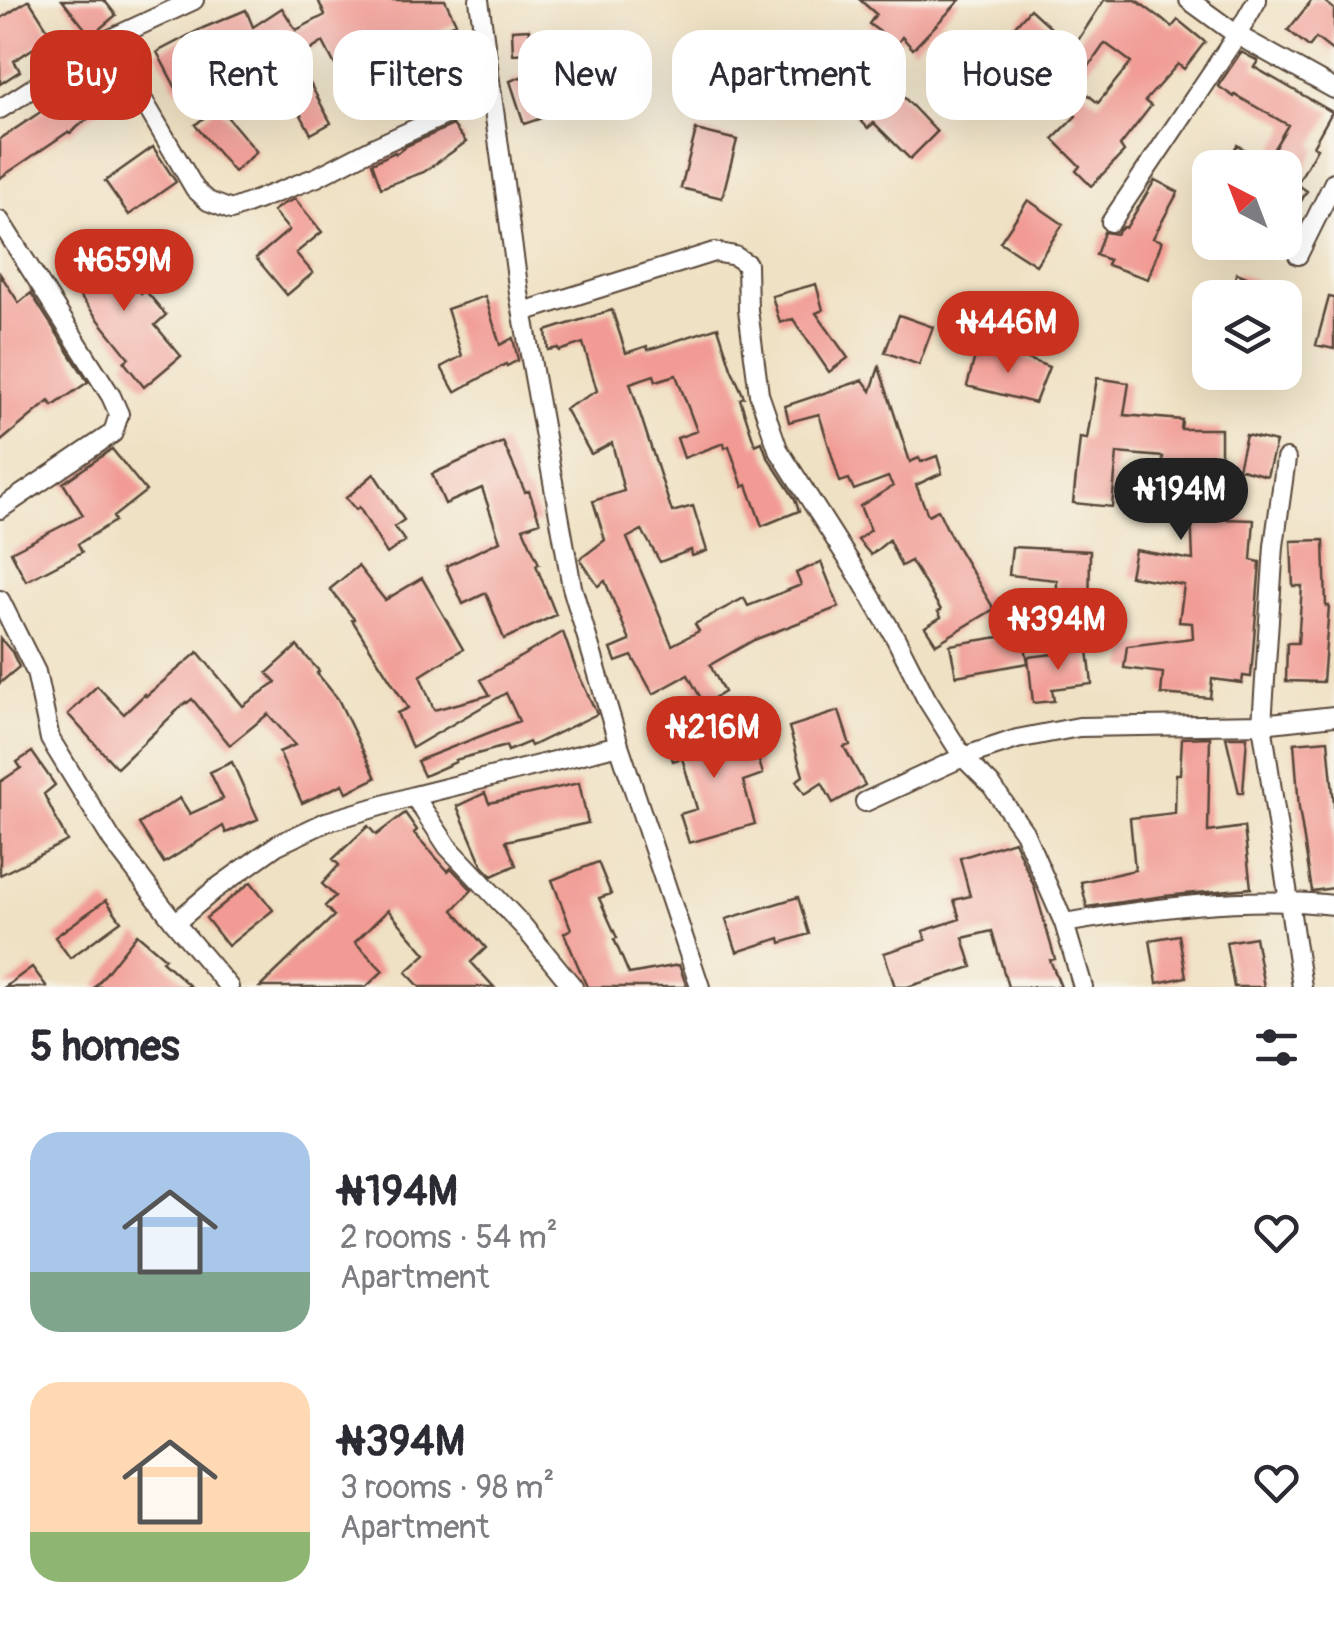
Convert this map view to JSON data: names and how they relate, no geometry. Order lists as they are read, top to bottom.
{
  "north": "top left",
  "page": {
    "chip": [
      "Buy",
      "Rent",
      "Filters",
      "New",
      "Apartment",
      "House"
    ],
    "price": [
      "₦659M",
      "₦446M",
      "₦194M",
      "₦394M",
      "₦216M"
    ],
    "heading": "5 homes",
    "list": [
      {
        "name": "₦194M",
        "note": "2 rooms · 54 m² · Apartment"
      },
      {
        "name": "₦394M",
        "note": "3 rooms · 98 m² · Apartment"
      }
    ]
  }
}
